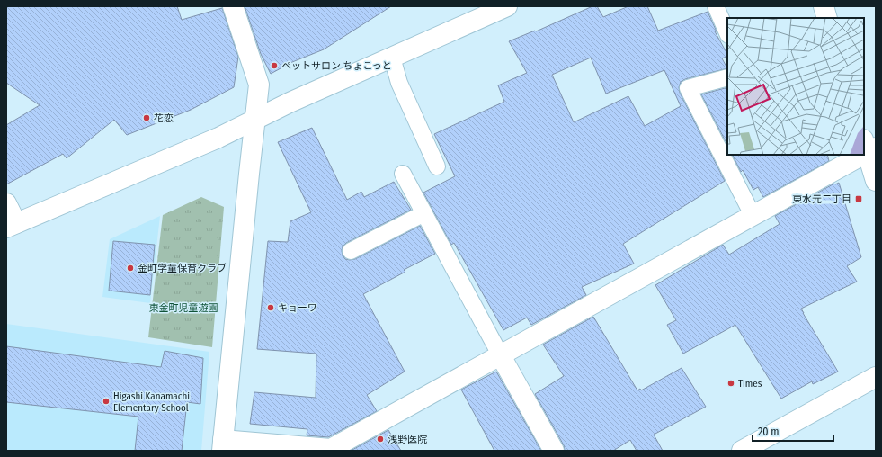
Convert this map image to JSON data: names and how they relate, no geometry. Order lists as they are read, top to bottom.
{
  "parks": ["東金町児童遊園"],
  "places": {
    "other": [
      "ペットサロン ちょこっと",
      "花恋",
      "金町学童保育クラブ",
      "キョーワ",
      "Times",
      "Higashi Kanamachi Elementary School",
      "浅野医院"
    ],
    "transit": ["東水元二丁目"]
  },
  "scale_bar": "20 m"
}
